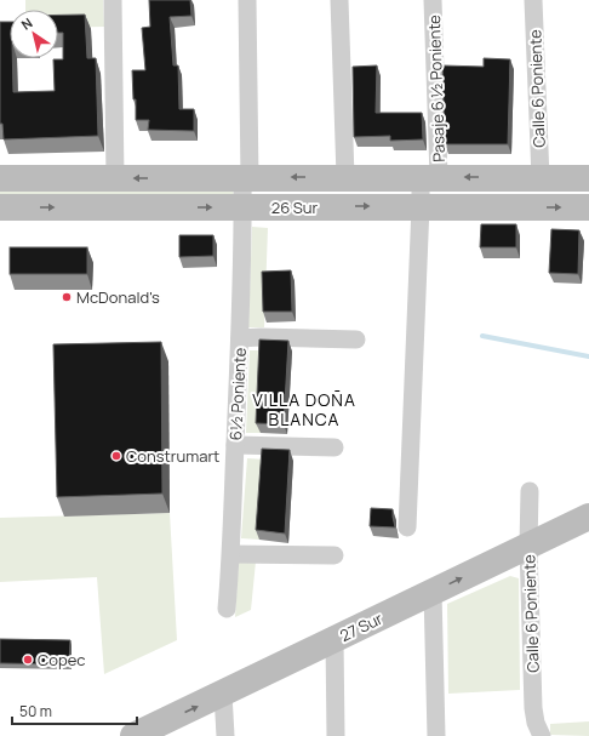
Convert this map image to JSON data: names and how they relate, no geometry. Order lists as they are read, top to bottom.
{
  "streets": {
    "street": [
      "Pasaje 6 ½ Poniente",
      "Calle 6 Poniente",
      "26 Sur",
      "6½ Poniente",
      "27 Sur"
    ]
  },
  "crossings": [
    ["Pasaje 6 ½ Poniente", "26 Sur"],
    ["Calle 6 Poniente", "26 Sur"],
    ["Calle 6 Poniente", "27 Sur"],
    ["26 Sur", "6½ Poniente"]
  ],
  "one_way": ["27 Sur"],
  "districts": ["VILLA DOÑA BLANCA"],
  "places": ["McDonald's", "Construmart", "Copec"],
  "scale_bar": "50 m",
  "north": "top left"
}
